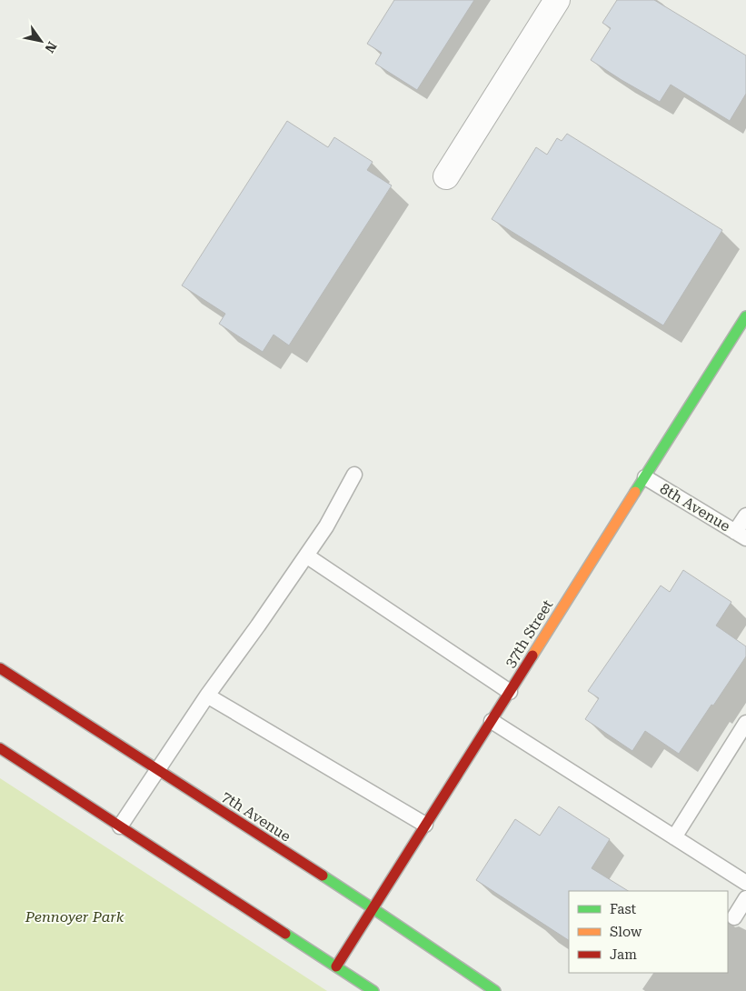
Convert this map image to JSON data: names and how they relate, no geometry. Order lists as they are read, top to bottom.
{
  "streets": {
    "street": ["37th Street", "7th Avenue"],
    "lane": ["8th Avenue"]
  },
  "crossings": [
    ["8th Avenue", "37th Street"],
    ["37th Street", "7th Avenue"]
  ],
  "parks": ["Pennoyer Park"],
  "legend": ["Fast", "Slow", "Jam"],
  "north": "bottom right"
}
